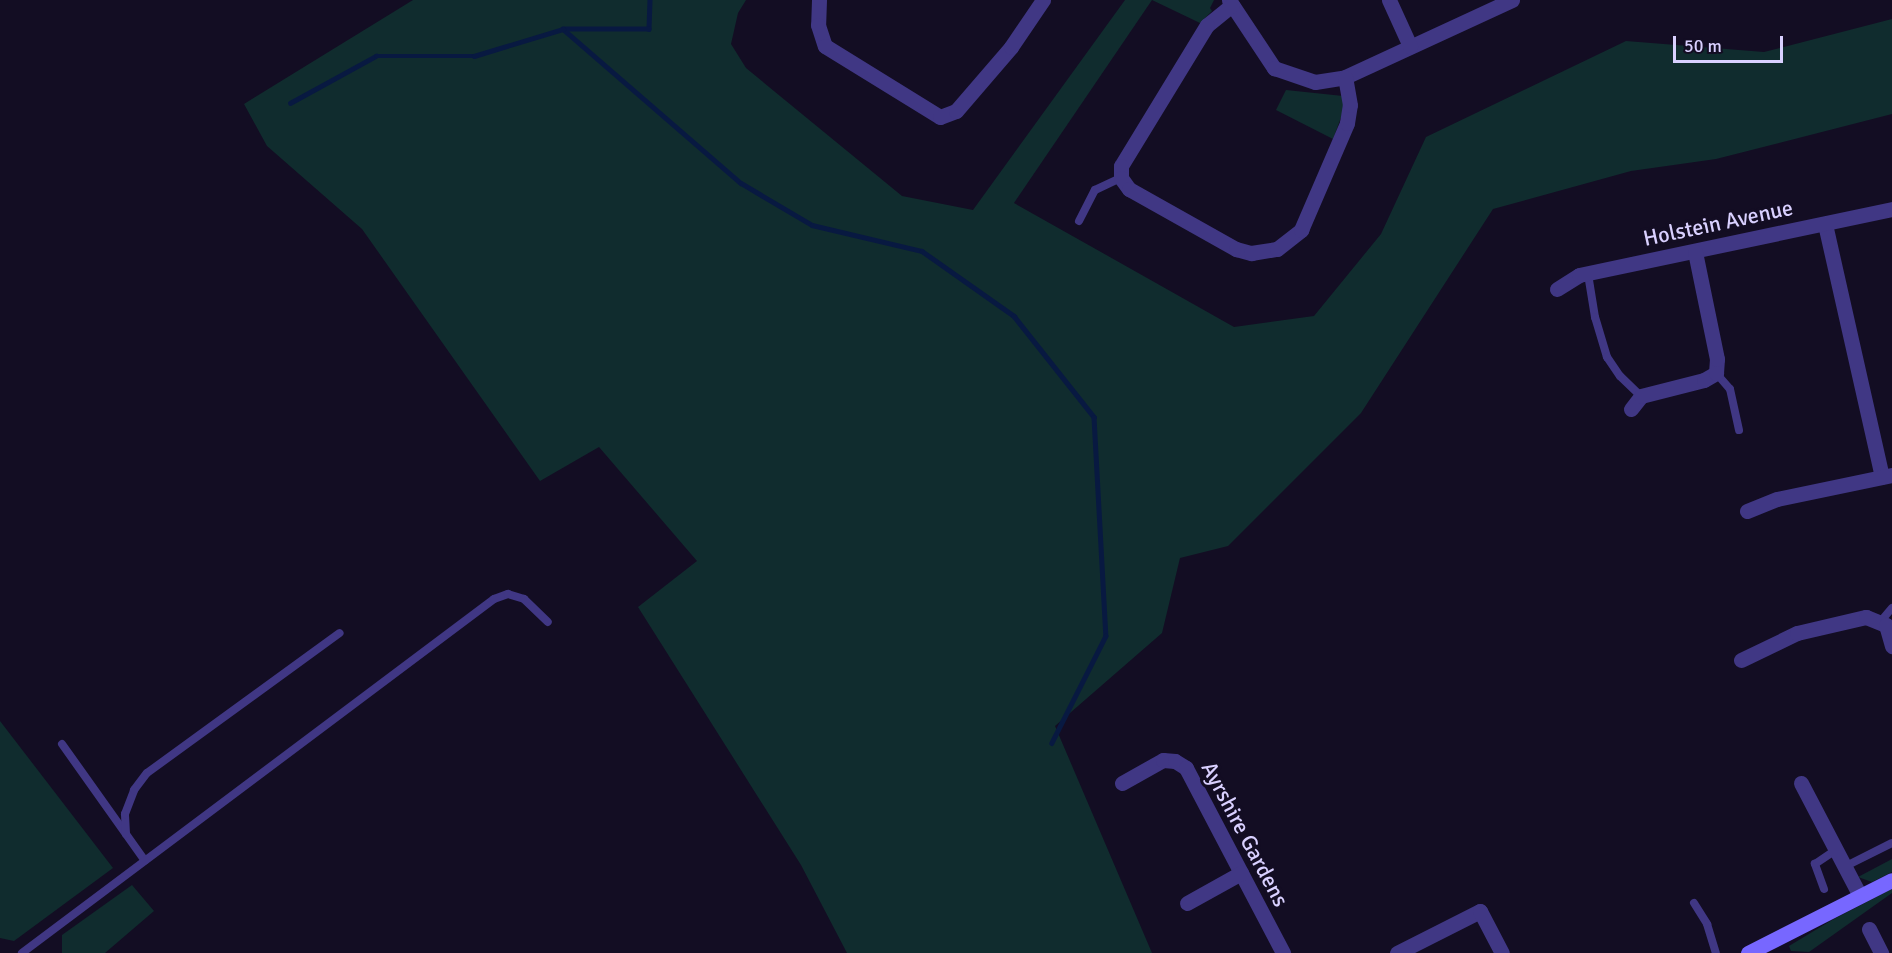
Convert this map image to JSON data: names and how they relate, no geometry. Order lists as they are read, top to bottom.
{
  "streets": {
    "street": ["Holstein Avenue", "Ayrshire Gardens"]
  },
  "scale_bar": "50 m"
}
